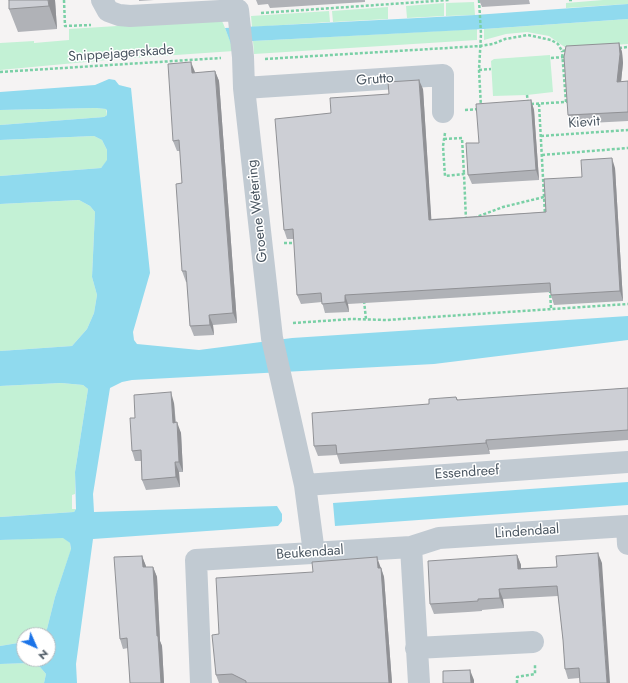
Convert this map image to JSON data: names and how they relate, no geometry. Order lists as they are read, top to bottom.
{
  "streets": {
    "street": [
      "Grutto",
      "Groene Wetering",
      "Essendreef",
      "Lindendaal",
      "Beukendaal"
    ],
    "path": ["Snippejagerskade", "Kievit"]
  },
  "crossings": [
    ["Snippejagerskade", "Groene Wetering"],
    ["Grutto", "Groene Wetering"],
    ["Groene Wetering", "Essendreef"],
    ["Groene Wetering", "Beukendaal"],
    ["Lindendaal", "Beukendaal"]
  ],
  "north": "bottom right"
}
